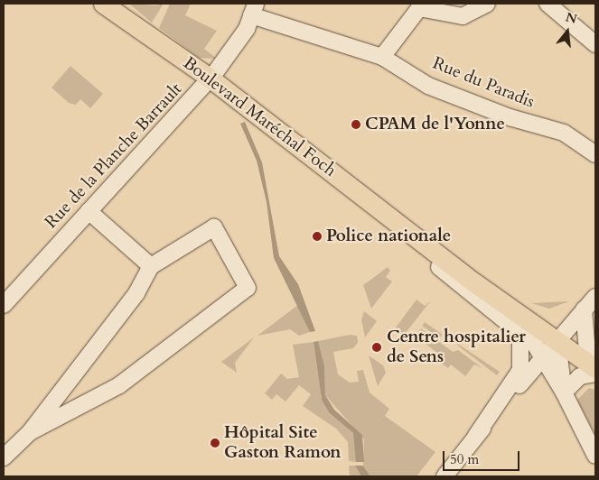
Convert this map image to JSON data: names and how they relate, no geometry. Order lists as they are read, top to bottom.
{
  "streets": {
    "main road": ["Boulevard Maréchal Foch"],
    "street": ["Rue du Paradis", "Rue de la Planche Barrault"]
  },
  "crossings": [
    ["Rue du Paradis", "Rue de la Planche Barrault"],
    ["Boulevard Maréchal Foch", "Rue de la Planche Barrault"]
  ],
  "places": [
    "CPAM de l'Yonne",
    "Police nationale",
    "Centre hospitalier de Sens",
    "Hôpital Site Gaston Ramon"
  ],
  "scale_bar": "50 m",
  "north": "top"
}
